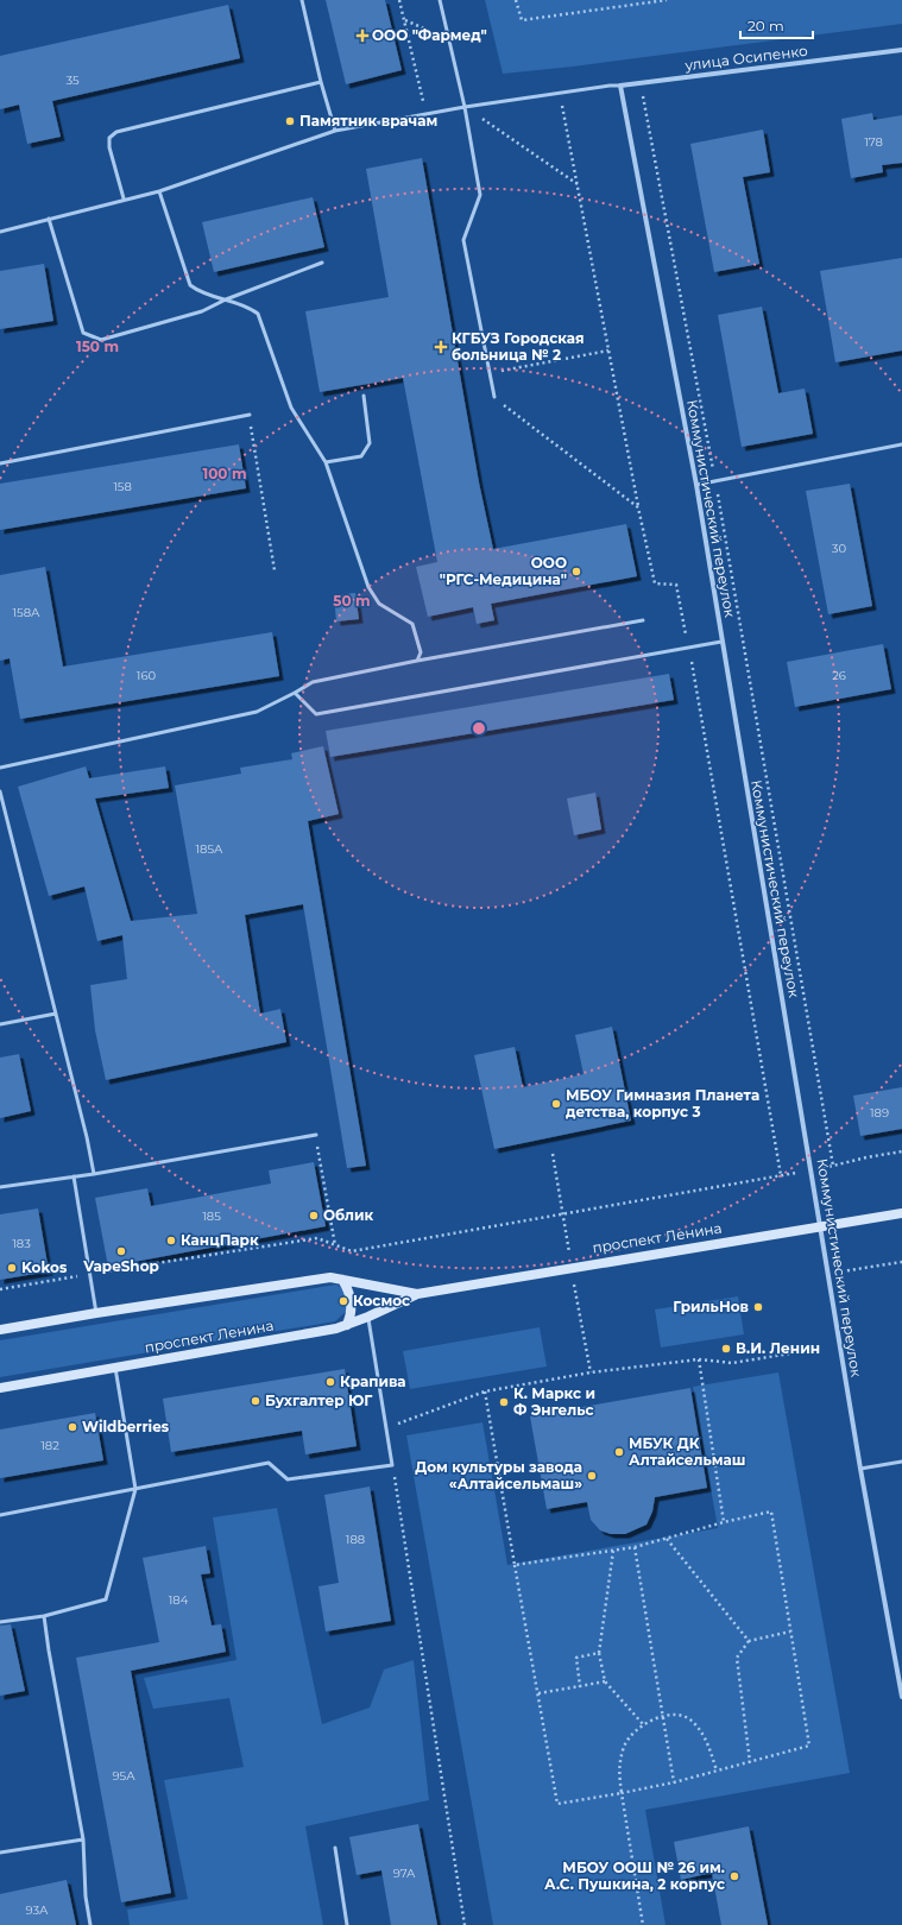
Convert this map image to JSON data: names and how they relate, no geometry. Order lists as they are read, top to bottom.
{
  "streets": {
    "main road": ["проспект Ленина"],
    "street": ["улица Осипенко", "Коммунистический переулок"]
  },
  "crossings": [
    ["улица Осипенко", "Коммунистический переулок"],
    ["Коммунистический переулок", "проспект Ленина"]
  ],
  "places": {
    "health": ["ООО \"Фармед\"", "КГБУЗ Городская больница № 2"],
    "other": [
      "Памятник врачам",
      "ООО \"РГС-Медицина\"",
      "МБОУ Гимназия Планета детства, корпус 3",
      "Облик",
      "КанцПарк",
      "VapeShop",
      "Kokos",
      "Космос",
      "ГрильНов",
      "В.И. Ленин",
      "Крапива",
      "Бухгалтер ЮГ",
      "К. Маркс и Ф Энгельс",
      "Wildberries",
      "МБУК ДК Алтайсельмаш",
      "Дом культуры завода «Алтайсельмаш»",
      "МБОУ ООШ № 26 им. А.С. Пушкина, 2 корпус"
    ]
  },
  "house_numbers": [
    "35",
    "178",
    "158",
    "30",
    "158А",
    "160",
    "26",
    "185А",
    "189",
    "185",
    "183",
    "182",
    "188",
    "184",
    "95А",
    "97А",
    "93А"
  ],
  "scale_bar": "20 m",
  "rings": ["150 m", "100 m", "50 m"]
}
